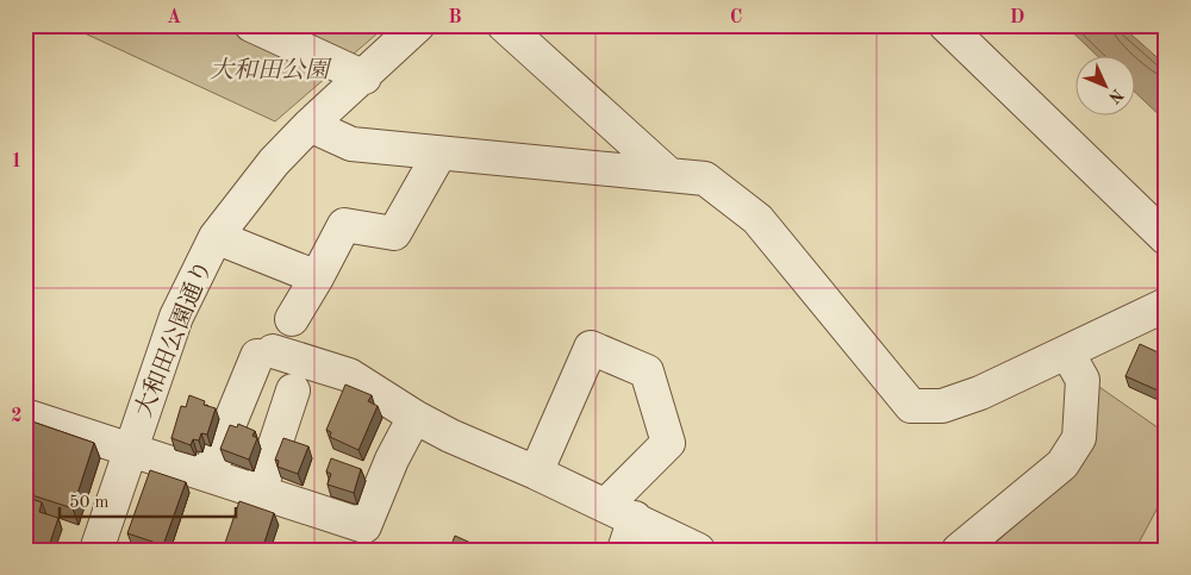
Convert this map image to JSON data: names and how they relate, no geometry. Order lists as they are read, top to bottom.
{
  "streets": {
    "street": ["大和田公園通り"]
  },
  "parks": ["大和田公園"],
  "scale_bar": "50 m",
  "north": "bottom right",
  "grid": {
    "columns": [
      "A",
      "B",
      "C",
      "D"
    ],
    "rows": ["1", "2"]
  }
}
